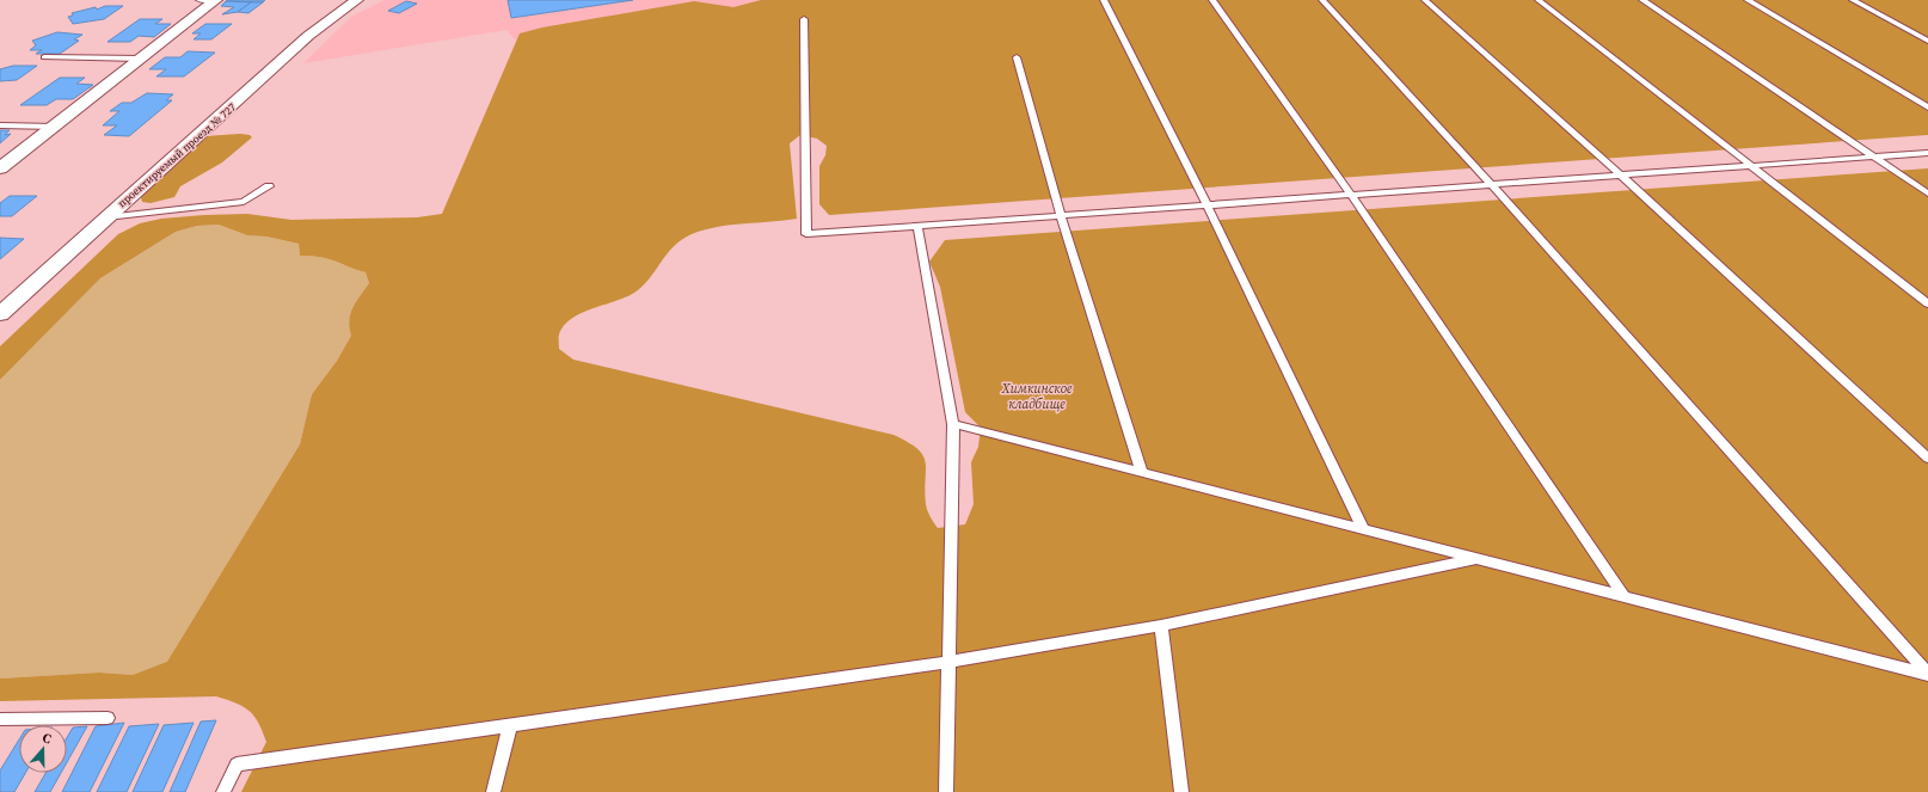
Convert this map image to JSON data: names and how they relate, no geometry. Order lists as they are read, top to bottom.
{
  "streets": {
    "street": ["проектируемый проезд № 727"]
  },
  "parks": ["Химкинское кладбище"],
  "north": "top"
}
